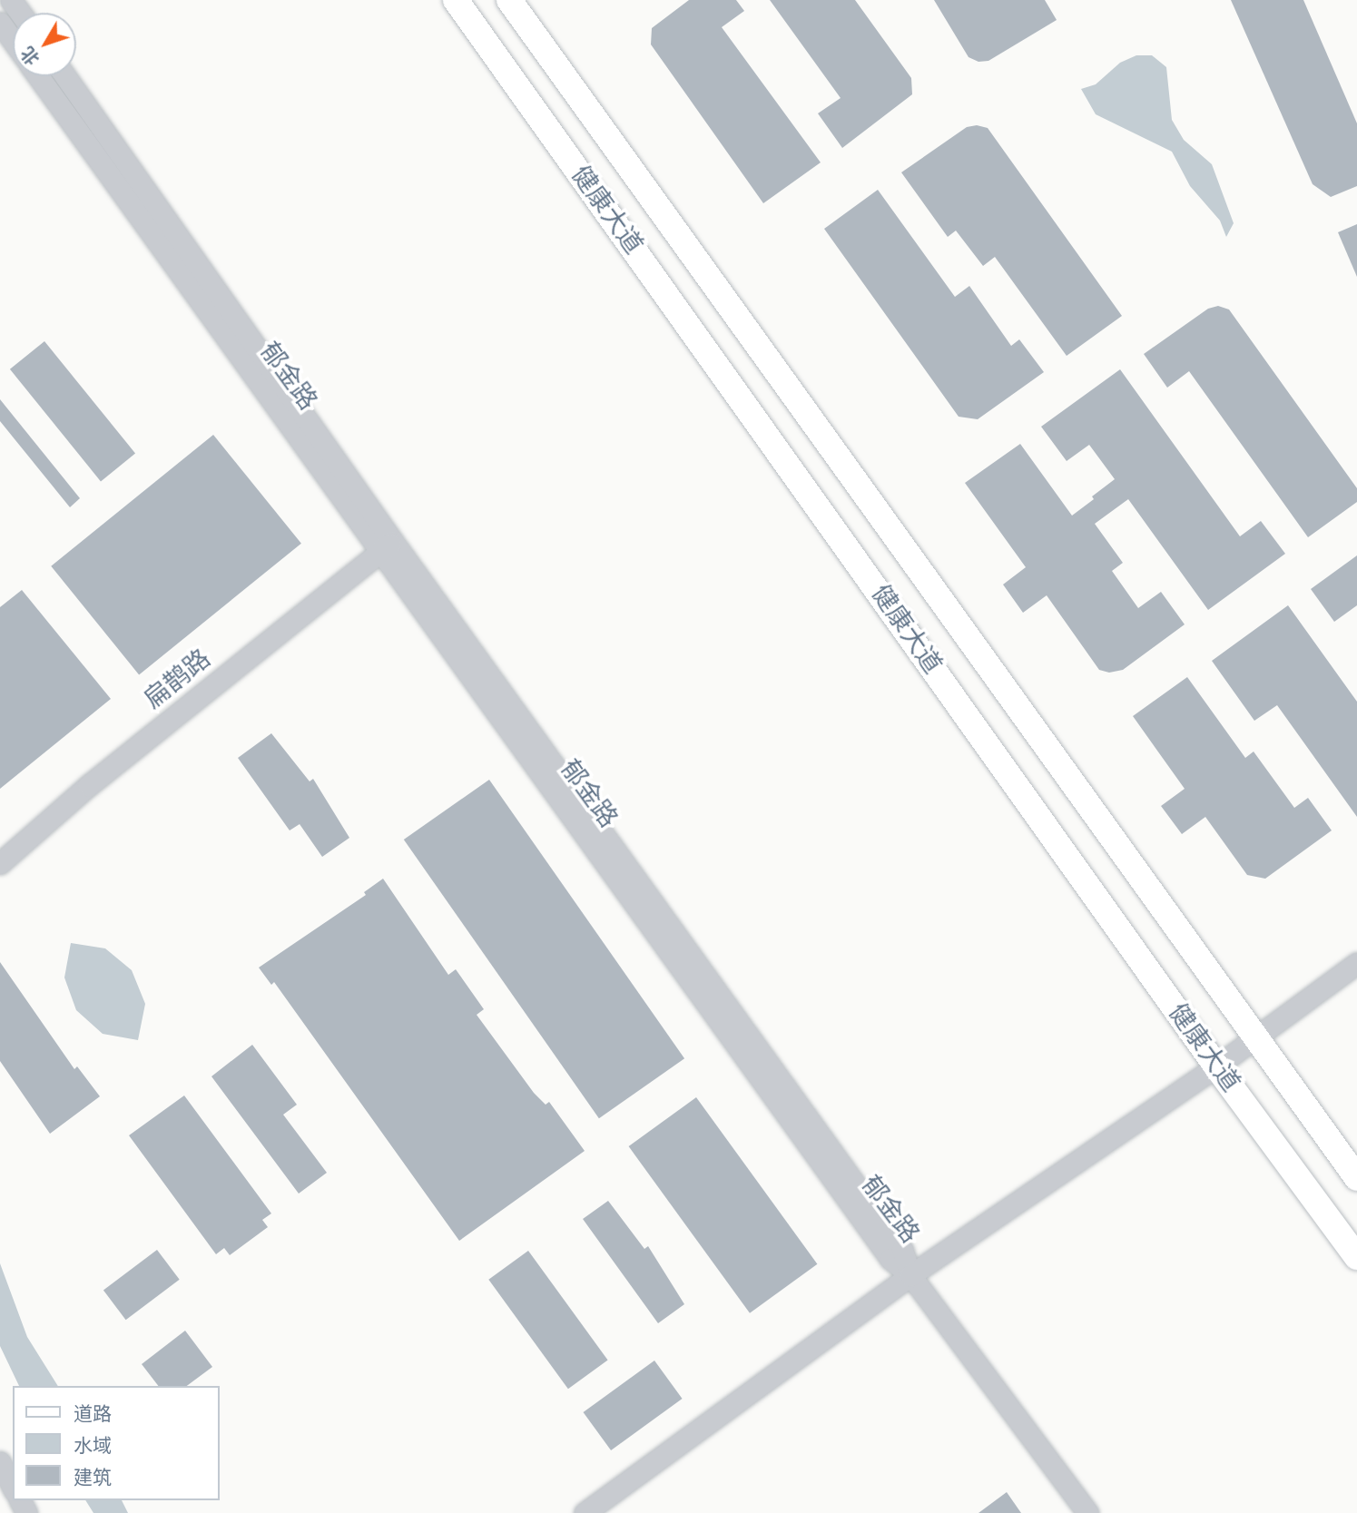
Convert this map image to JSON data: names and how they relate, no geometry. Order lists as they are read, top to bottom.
{
  "streets": {
    "main road": ["健康大道"],
    "street": ["郁金路", "扁鹊路"]
  },
  "crossings": [
    ["郁金路", "扁鹊路"]
  ],
  "legend": ["道路", "水域", "建筑"],
  "north": "bottom left"
}
